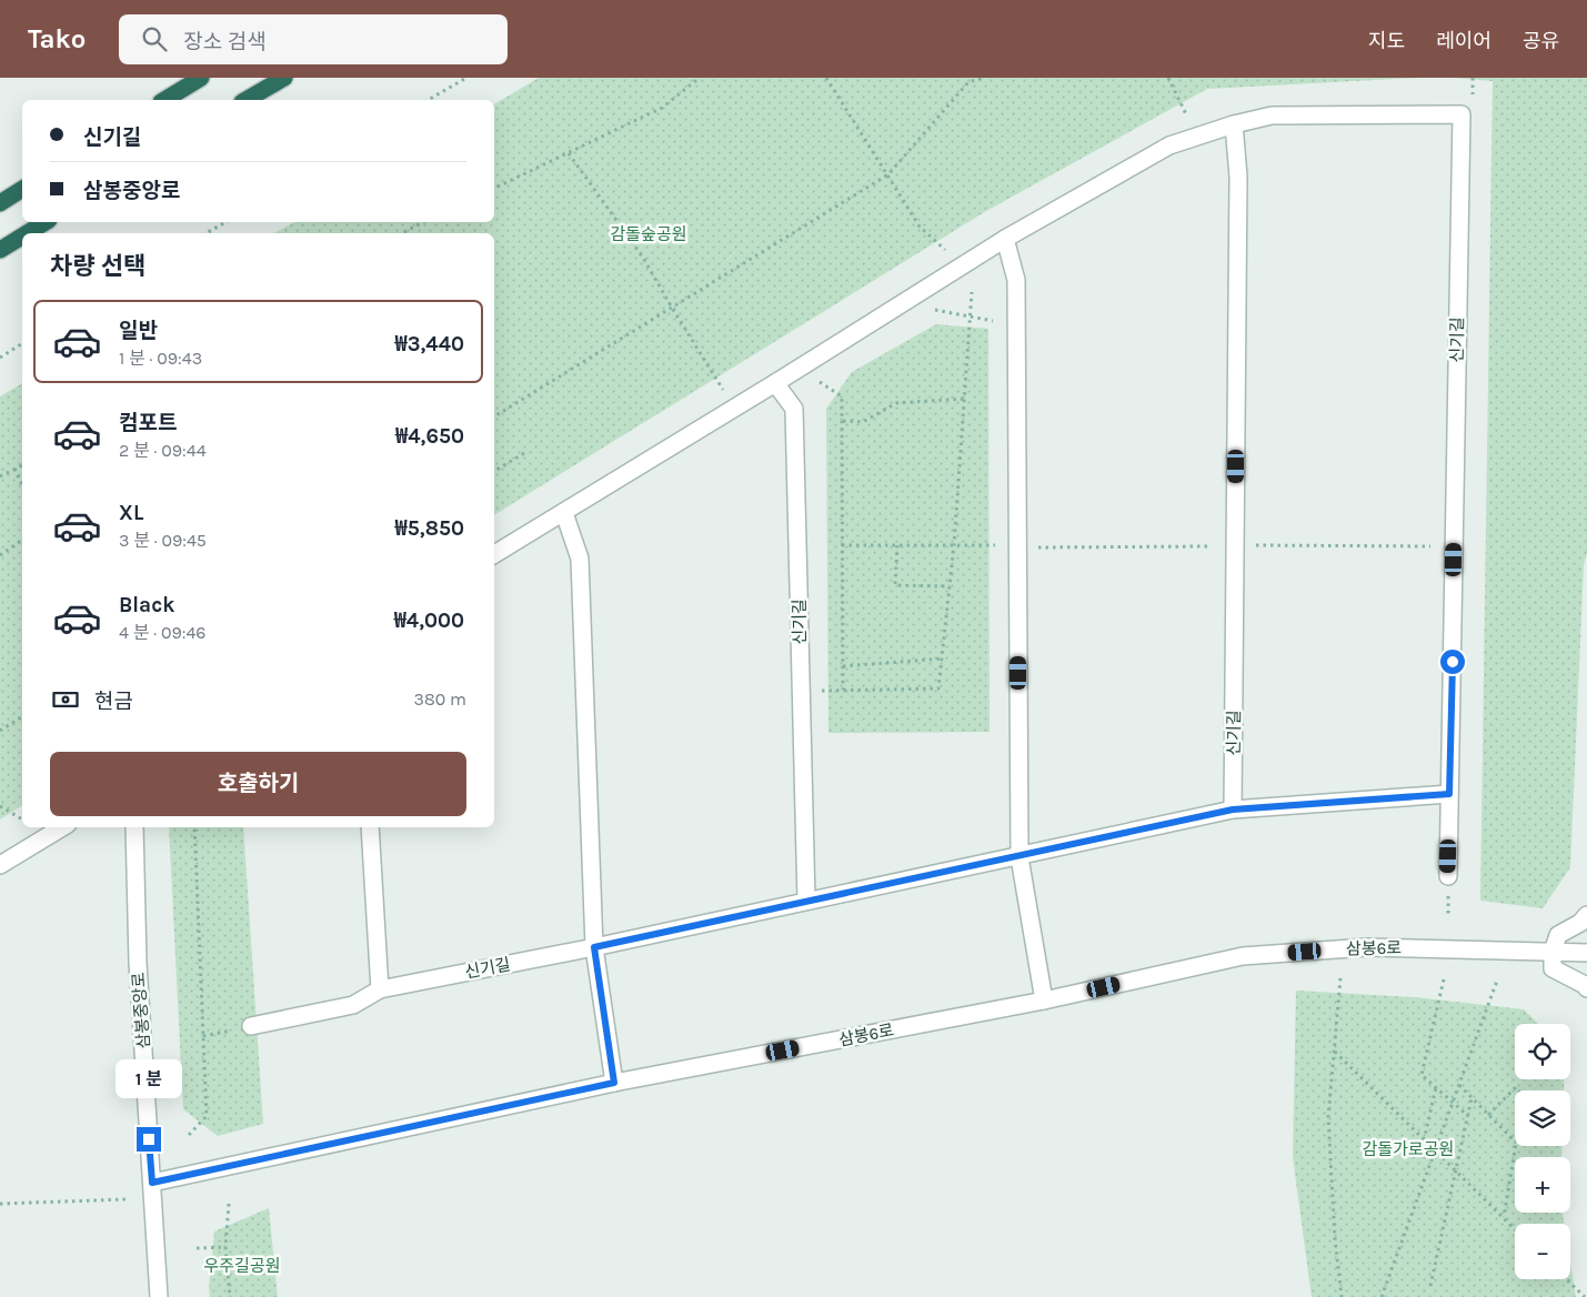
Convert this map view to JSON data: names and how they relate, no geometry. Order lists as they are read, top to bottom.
{
  "streets": {
    "street": ["신기길", "삼봉6로", "삼봉중앙로"]
  },
  "crossings": [
    ["삼봉6로", "삼봉중앙로"]
  ],
  "parks": ["감돌숲공원", "감돌가로공원", "우주길공원"],
  "page": {
    "header": "Tako",
    "search": "장소 검색",
    "nav": ["지도", "레이어", "공유"],
    "banner": ["신기길", "삼봉중앙로"],
    "heading": "차량 선택",
    "list": [
      {
        "name": "일반",
        "note": "1 분 · 09:43",
        "value": "₩3,440"
      },
      {
        "name": "컴포트",
        "note": "2 분 · 09:44",
        "value": "₩4,650"
      },
      {
        "name": "XL",
        "note": "3 분 · 09:45",
        "value": "₩5,850"
      },
      {
        "name": "Black",
        "note": "4 분 · 09:46",
        "value": "₩4,000"
      }
    ],
    "pay": ["현금", "380 m"],
    "buttons": "호출하기",
    "map_buttons": ["+", "−"],
    "bubble": "1 분"
  }
}
